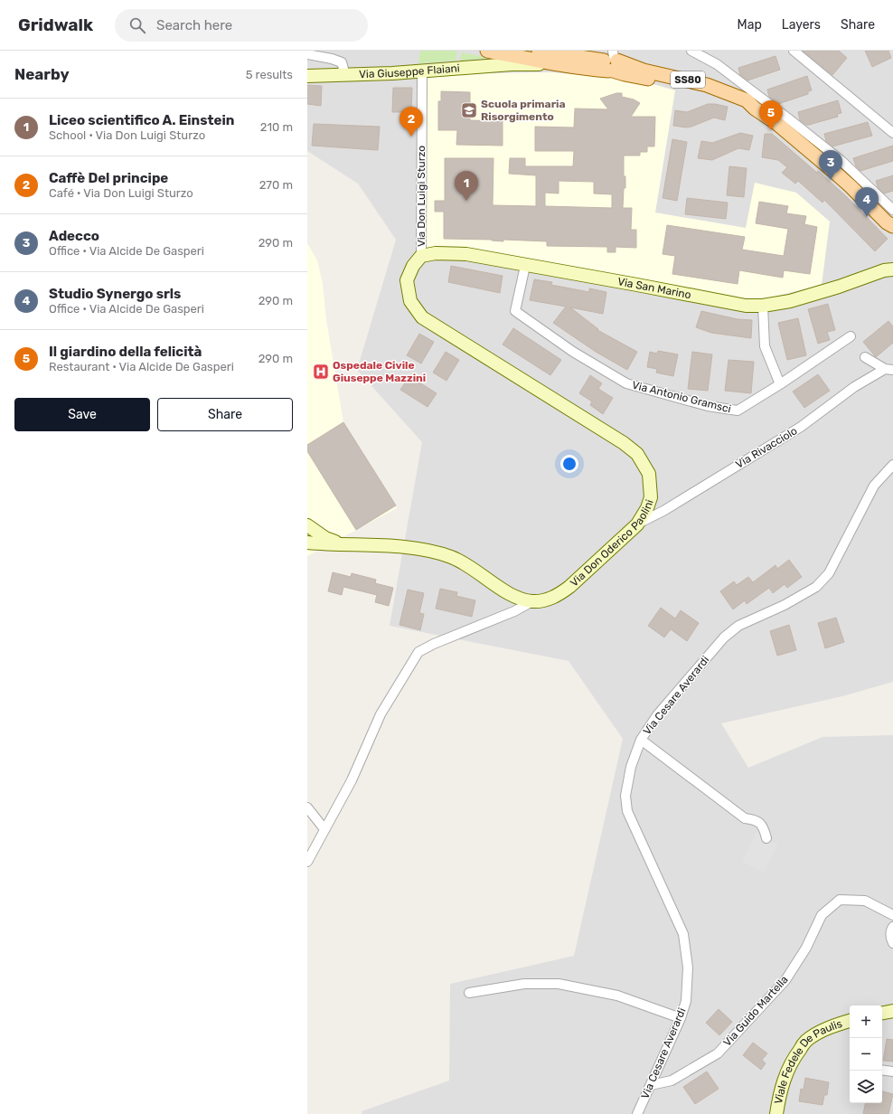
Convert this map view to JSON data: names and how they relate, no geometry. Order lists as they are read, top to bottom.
{
  "streets": {
    "main road": ["Via Giuseppe Flaiani", "SS80"],
    "street": [
      "Via Don Luigi Sturzo",
      "Via San Marino",
      "Via Antonio Gramsci",
      "Via Rivacciolo",
      "Via Don Oderico Paolini",
      "Via Cesare Averardi",
      "Via Guido Martella",
      "Viale Fedele De Paulis"
    ]
  },
  "crossings": [
    ["Via Giuseppe Flaiani", "SS80"],
    ["Via Giuseppe Flaiani", "Via Don Luigi Sturzo"],
    ["Via Don Luigi Sturzo", "Via San Marino"],
    ["Via Don Luigi Sturzo", "Via Don Oderico Paolini"],
    ["Via San Marino", "Via Antonio Gramsci"],
    ["Via San Marino", "Via Don Oderico Paolini"],
    ["Via Rivacciolo", "Via Don Oderico Paolini"],
    ["Via Cesare Averardi", "Via Guido Martella"]
  ],
  "places": {
    "school or university": ["Scuola primaria Risorgimento"],
    "hospital": ["Ospedale Civile Giuseppe Mazzini"]
  },
  "page": {
    "header": "Gridwalk",
    "search": "Search here",
    "nav": ["Map", "Layers", "Share"],
    "heading": ["Nearby", "5 results"],
    "list": [
      {
        "mark": "1",
        "name": "Liceo scientifico A. Einstein",
        "note": "School · Via Don Luigi Sturzo",
        "value": "210 m"
      },
      {
        "mark": "2",
        "name": "Caffè Del principe",
        "note": "Café · Via Don Luigi Sturzo",
        "value": "270 m"
      },
      {
        "mark": "3",
        "name": "Adecco",
        "note": "Office · Via Alcide De Gasperi",
        "value": "290 m"
      },
      {
        "mark": "4",
        "name": "Studio Synergo srls",
        "note": "Office · Via Alcide De Gasperi",
        "value": "290 m"
      },
      {
        "mark": "5",
        "name": "Il giardino della felicità",
        "note": "Restaurant · Via Alcide De Gasperi",
        "value": "290 m"
      }
    ],
    "pins": [
      "5",
      "2",
      "3",
      "1",
      "4"
    ],
    "buttons": ["Save", "Share"],
    "map_buttons": ["+", "−"]
  }
}
